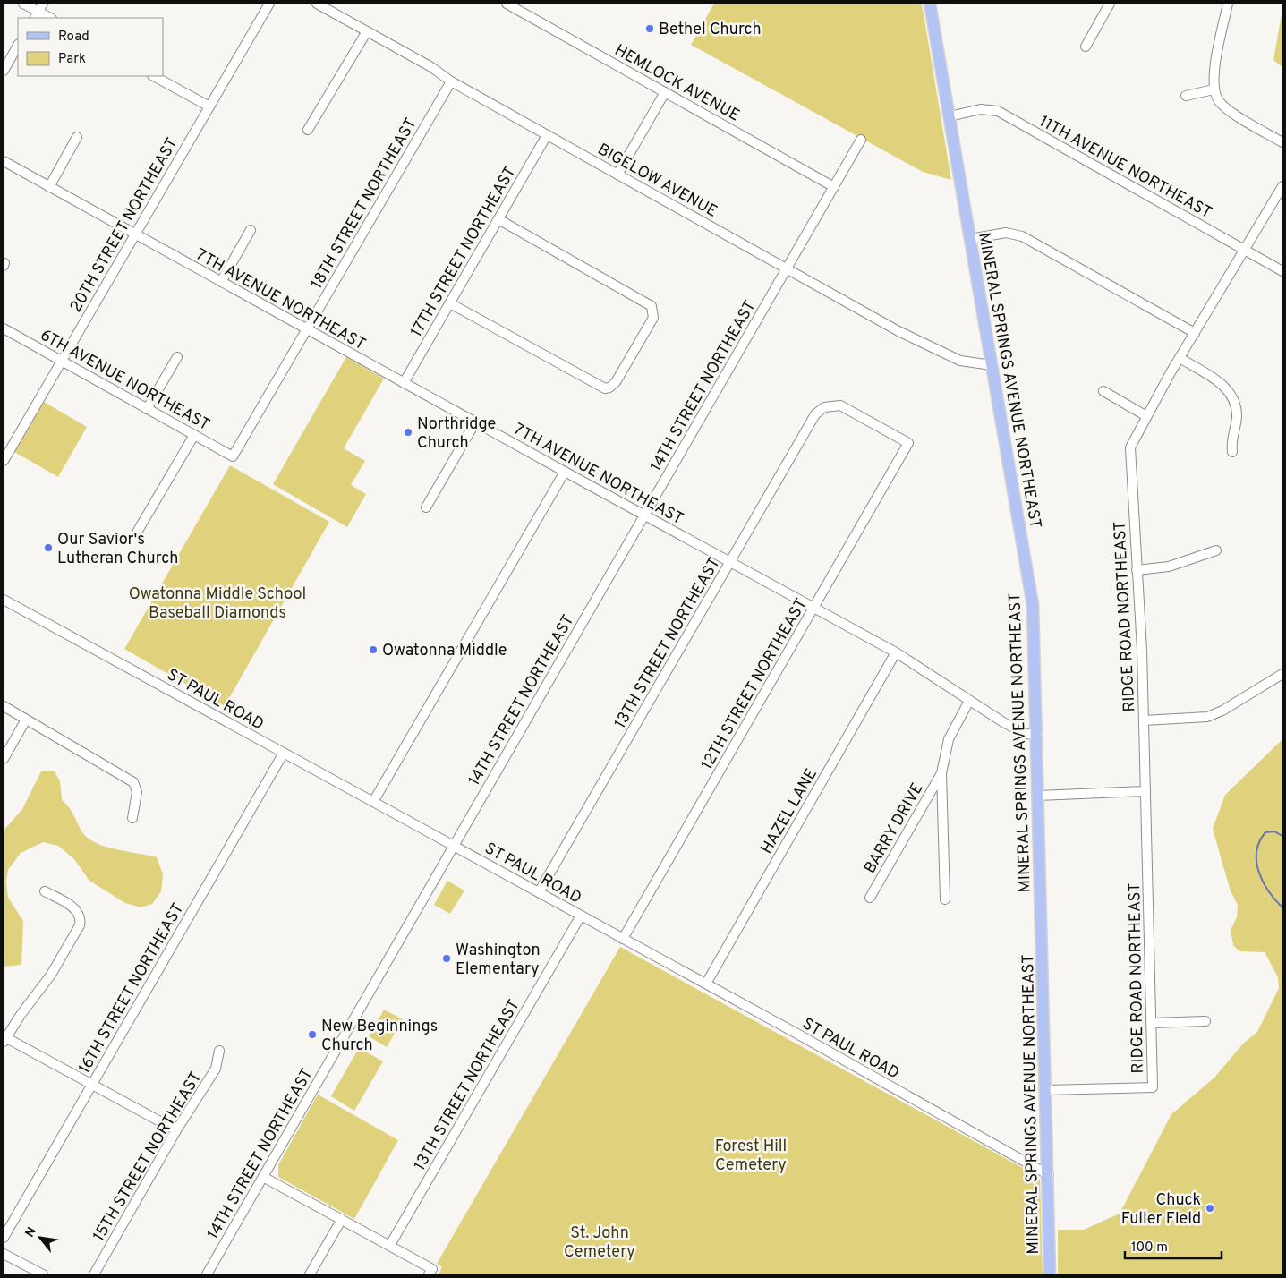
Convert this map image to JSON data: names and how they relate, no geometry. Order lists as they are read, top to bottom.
{
  "streets": {
    "main road": ["MINERAL SPRINGS AVENUE NORTHEAST"],
    "street": [
      "HEMLOCK AVENUE",
      "11TH AVENUE NORTHEAST",
      "BIGELOW AVENUE",
      "18TH STREET NORTHEAST",
      "20TH STREET NORTHEAST",
      "17TH STREET NORTHEAST",
      "7TH AVENUE NORTHEAST",
      "6TH AVENUE NORTHEAST",
      "14TH STREET NORTHEAST",
      "RIDGE ROAD NORTHEAST",
      "13TH STREET NORTHEAST",
      "12TH STREET NORTHEAST",
      "ST PAUL ROAD",
      "HAZEL LANE",
      "BARRY DRIVE",
      "16TH STREET NORTHEAST",
      "15TH STREET NORTHEAST"
    ]
  },
  "crossings": [
    ["HEMLOCK AVENUE", "14TH STREET NORTHEAST"],
    ["11TH AVENUE NORTHEAST", "MINERAL SPRINGS AVENUE NORTHEAST"],
    ["11TH AVENUE NORTHEAST", "RIDGE ROAD NORTHEAST"],
    ["BIGELOW AVENUE", "18TH STREET NORTHEAST"],
    ["BIGELOW AVENUE", "17TH STREET NORTHEAST"],
    ["BIGELOW AVENUE", "MINERAL SPRINGS AVENUE NORTHEAST"],
    ["BIGELOW AVENUE", "14TH STREET NORTHEAST"],
    ["18TH STREET NORTHEAST", "7TH AVENUE NORTHEAST"],
    ["18TH STREET NORTHEAST", "6TH AVENUE NORTHEAST"],
    ["20TH STREET NORTHEAST", "7TH AVENUE NORTHEAST"],
    ["20TH STREET NORTHEAST", "6TH AVENUE NORTHEAST"],
    ["17TH STREET NORTHEAST", "7TH AVENUE NORTHEAST"],
    ["7TH AVENUE NORTHEAST", "MINERAL SPRINGS AVENUE NORTHEAST"],
    ["7TH AVENUE NORTHEAST", "14TH STREET NORTHEAST"],
    ["7TH AVENUE NORTHEAST", "13TH STREET NORTHEAST"],
    ["7TH AVENUE NORTHEAST", "12TH STREET NORTHEAST"],
    ["7TH AVENUE NORTHEAST", "HAZEL LANE"],
    ["7TH AVENUE NORTHEAST", "BARRY DRIVE"],
    ["MINERAL SPRINGS AVENUE NORTHEAST", "RIDGE ROAD NORTHEAST"],
    ["MINERAL SPRINGS AVENUE NORTHEAST", "ST PAUL ROAD"],
    ["14TH STREET NORTHEAST", "ST PAUL ROAD"],
    ["13TH STREET NORTHEAST", "12TH STREET NORTHEAST"],
    ["13TH STREET NORTHEAST", "ST PAUL ROAD"],
    ["12TH STREET NORTHEAST", "ST PAUL ROAD"],
    ["ST PAUL ROAD", "HAZEL LANE"],
    ["ST PAUL ROAD", "16TH STREET NORTHEAST"]
  ],
  "parks": ["Owatonna Middle School Baseball Diamonds", "Forest Hill Cemetery", "St. John Cemetery"],
  "places": [
    "Bethel Church",
    "Northridge Church",
    "Our Savior's Lutheran Church",
    "Owatonna Middle",
    "Washington Elementary",
    "New Beginnings Church",
    "Chuck Fuller Field"
  ],
  "legend": ["Road", "Park"],
  "scale_bar": "100 m",
  "north": "top left"
}
